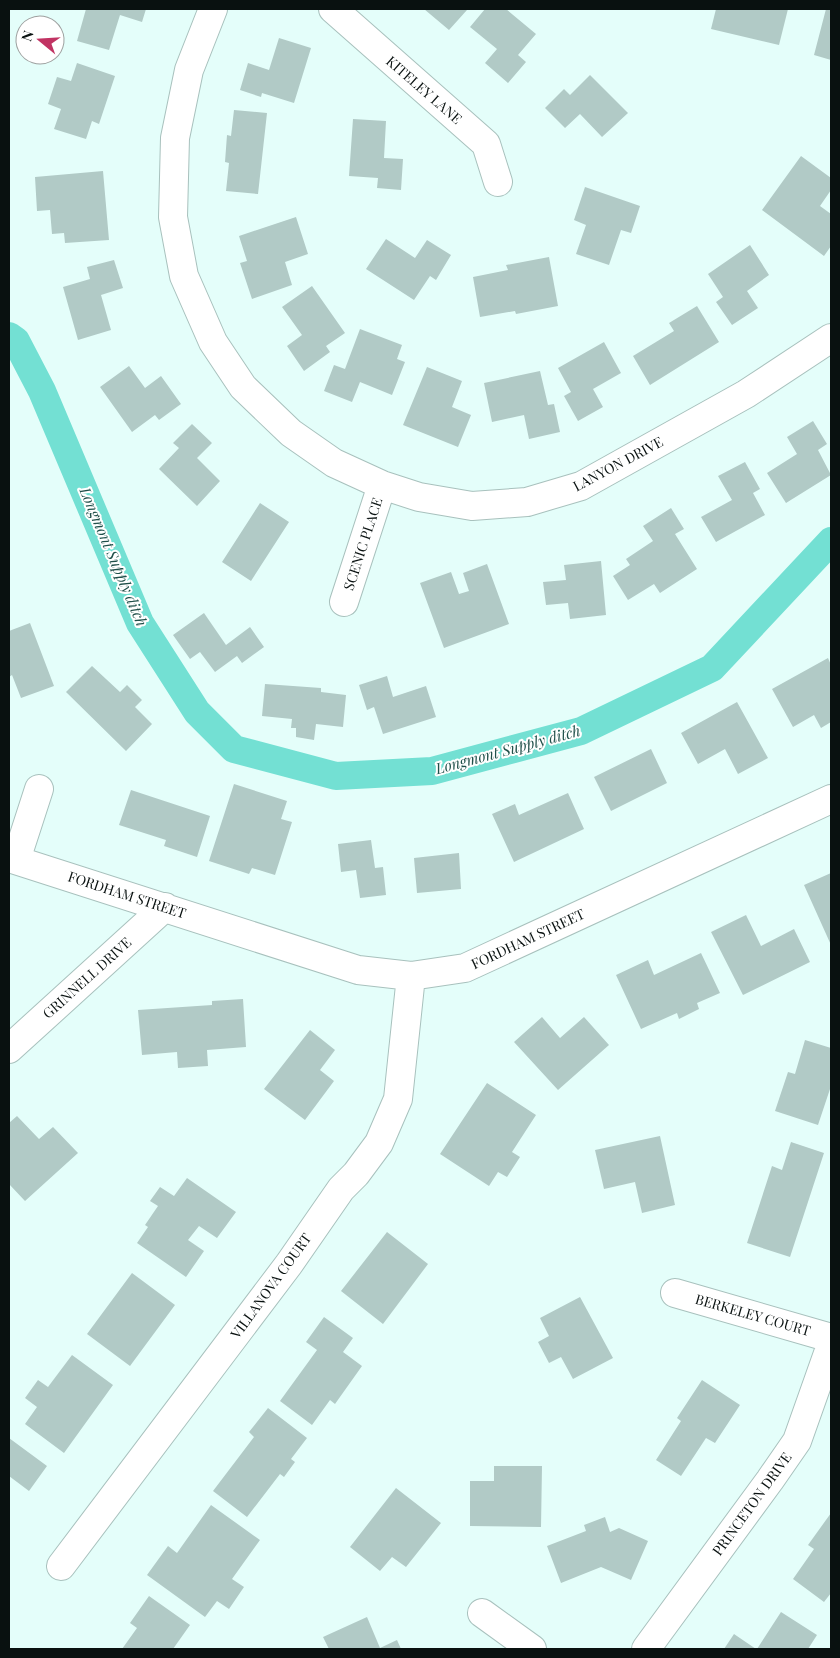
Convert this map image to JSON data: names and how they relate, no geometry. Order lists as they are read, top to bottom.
{
  "streets": {
    "street": [
      "KITELEY LANE",
      "LANYON DRIVE",
      "SCENIC PLACE",
      "FORDHAM STREET",
      "GRINNELL DRIVE",
      "VILLANOVA COURT",
      "BERKELEY COURT",
      "PRINCETON DRIVE"
    ]
  },
  "crossings": [
    ["LANYON DRIVE", "SCENIC PLACE"],
    ["FORDHAM STREET", "GRINNELL DRIVE"],
    ["FORDHAM STREET", "VILLANOVA COURT"]
  ],
  "water": ["Longmont Supply ditch"],
  "north": "left"
}
